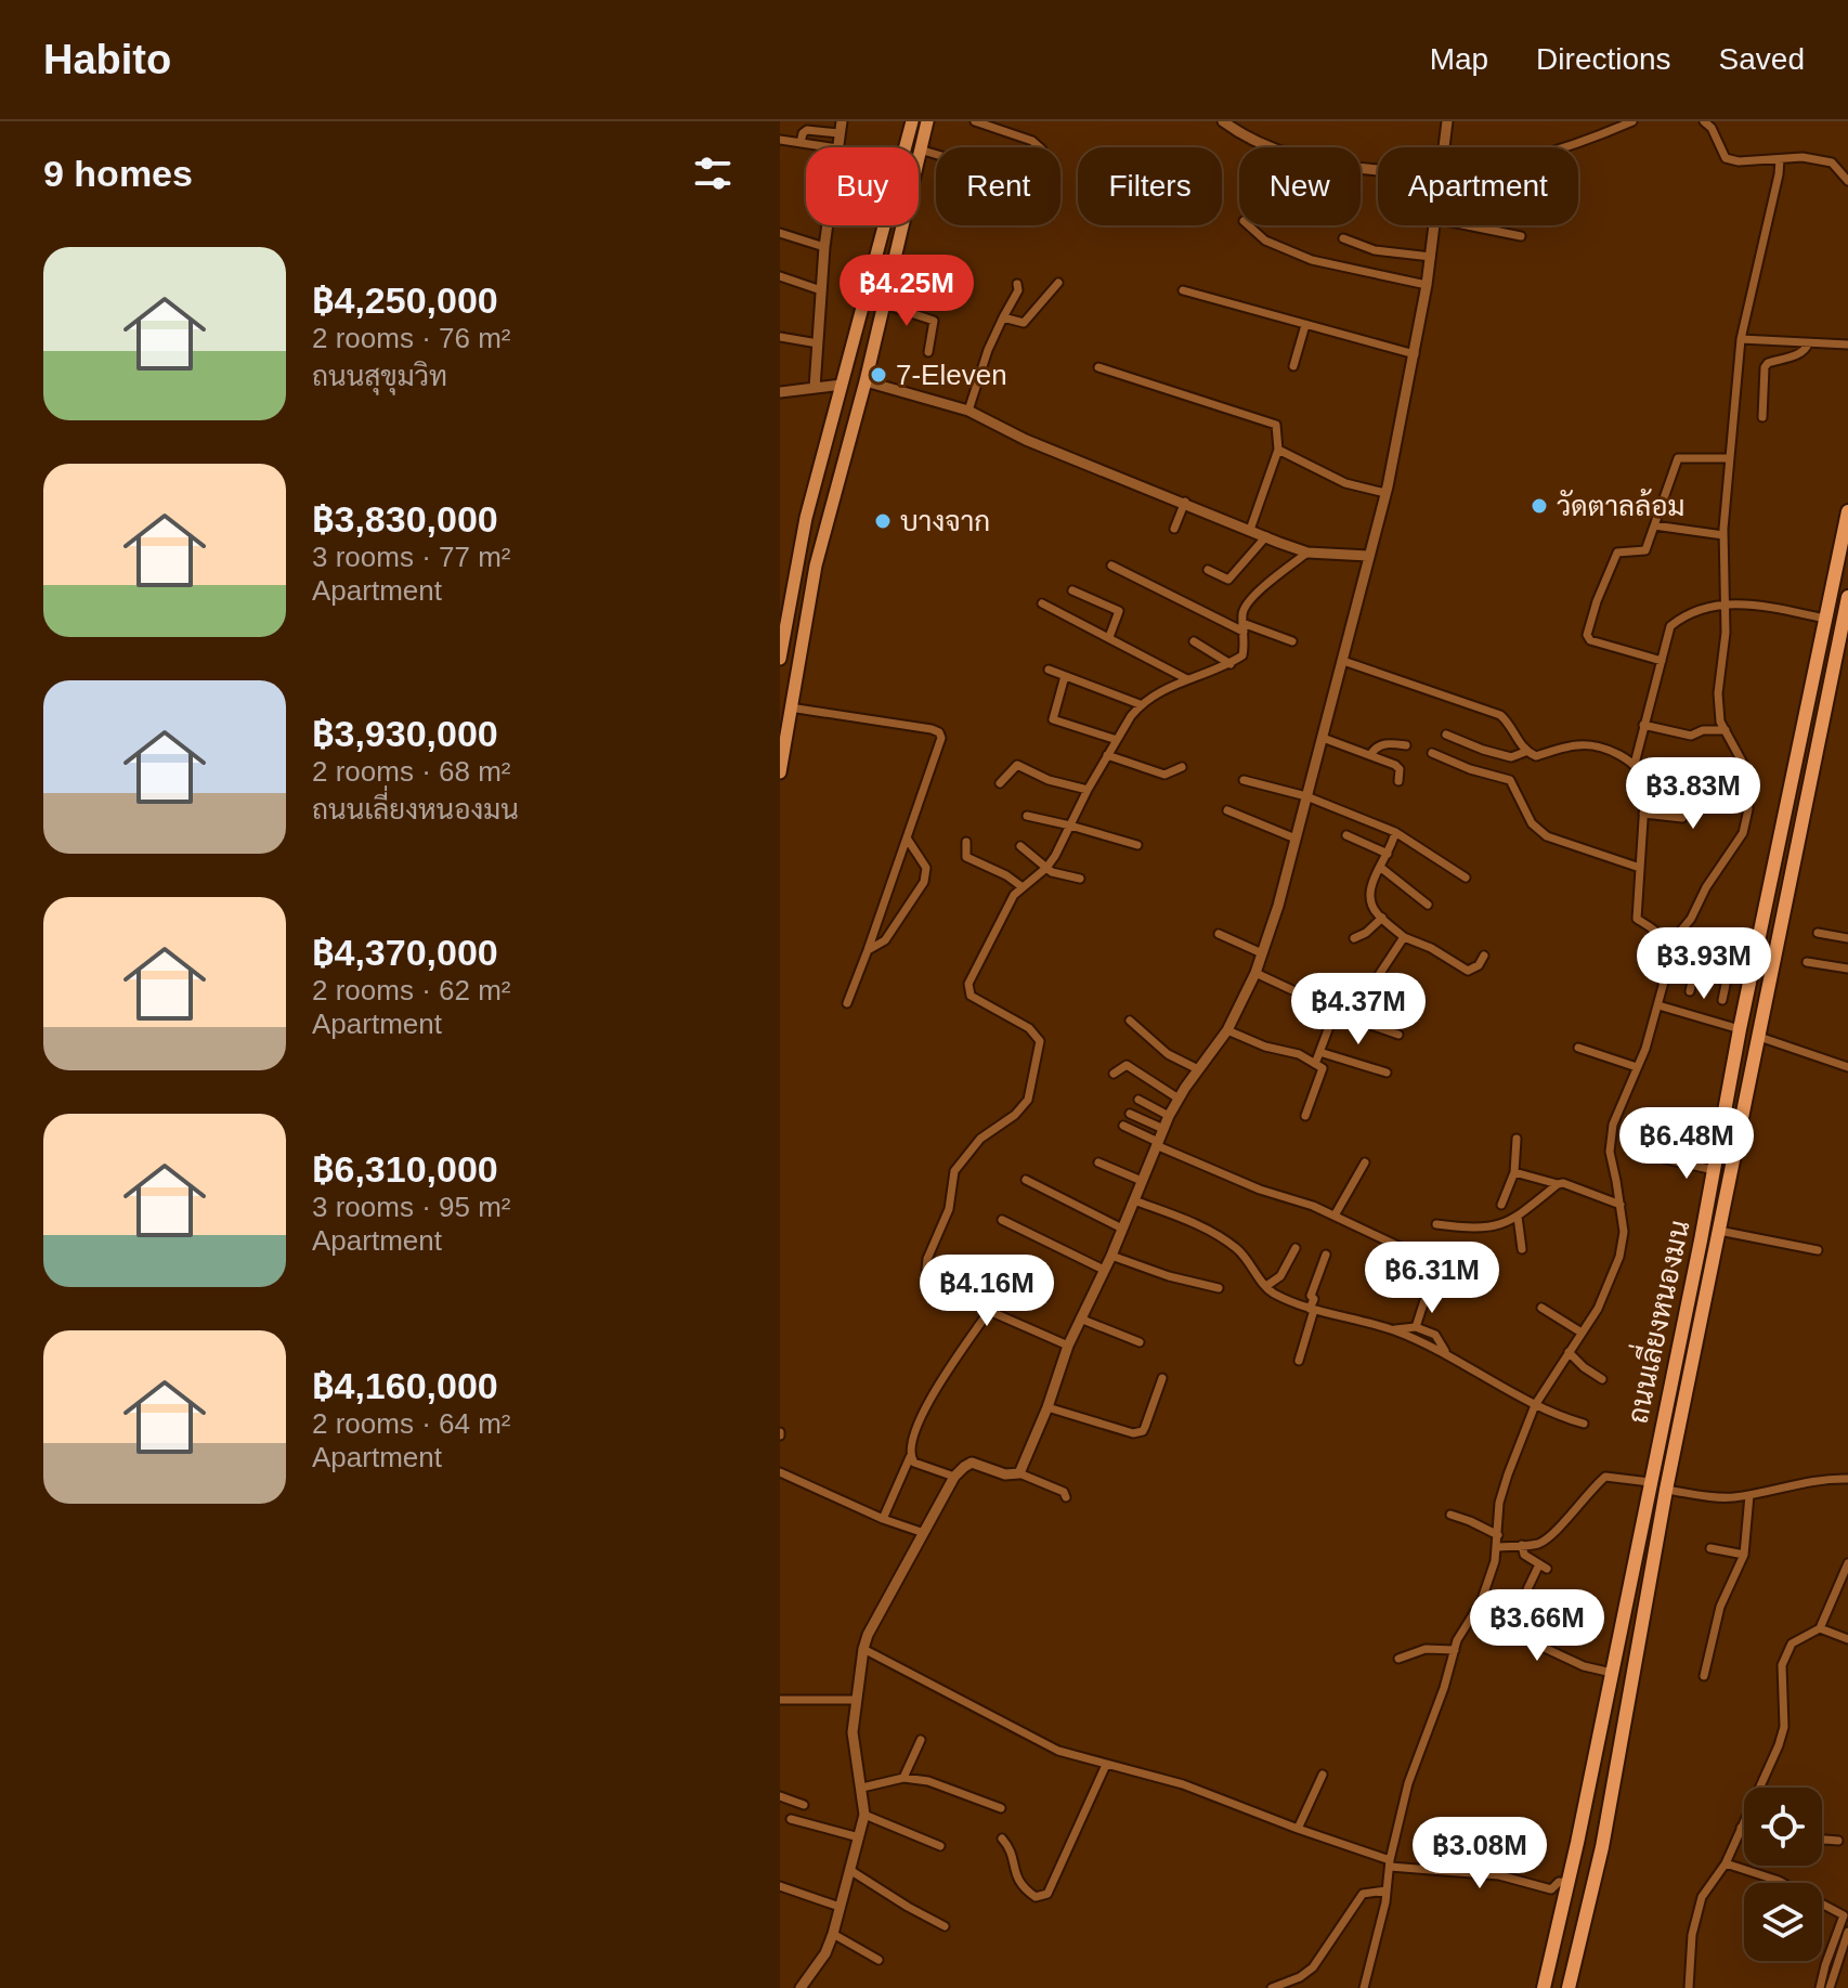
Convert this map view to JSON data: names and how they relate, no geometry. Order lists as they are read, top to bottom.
{
  "streets": {
    "highway": ["ถนนเลี่ยงหนองมน"]
  },
  "places": ["7-Eleven", "วัดตาลล้อม", "บางจาก"],
  "page": {
    "header": "Habito",
    "nav": ["Map", "Directions", "Saved"],
    "heading": "9 homes",
    "chip": [
      "Buy",
      "Rent",
      "Filters",
      "New",
      "Apartment"
    ],
    "list": [
      {
        "name": "฿4,250,000",
        "note": "2 rooms · 76 m² · ถนนสุขุมวิท"
      },
      {
        "name": "฿3,830,000",
        "note": "3 rooms · 77 m² · Apartment"
      },
      {
        "name": "฿3,930,000",
        "note": "2 rooms · 68 m² · ถนนเลี่ยงหนองมน"
      },
      {
        "name": "฿4,370,000",
        "note": "2 rooms · 62 m² · Apartment"
      },
      {
        "name": "฿6,310,000",
        "note": "3 rooms · 95 m² · Apartment"
      },
      {
        "name": "฿4,160,000",
        "note": "2 rooms · 64 m² · Apartment"
      }
    ],
    "price": [
      "฿4.25M",
      "฿3.83M",
      "฿3.93M",
      "฿4.37M",
      "฿6.48M",
      "฿6.31M",
      "฿4.16M",
      "฿3.66M",
      "฿3.08M"
    ]
  }
}
